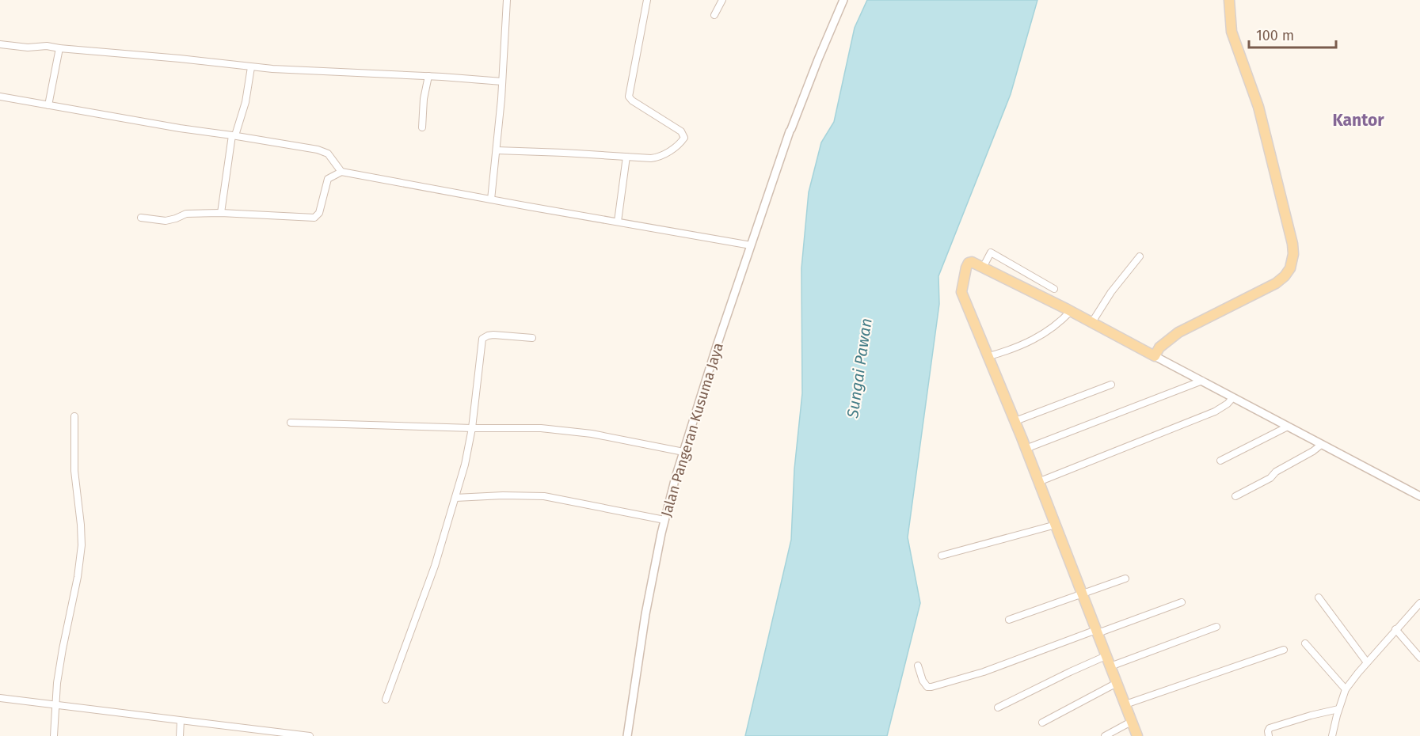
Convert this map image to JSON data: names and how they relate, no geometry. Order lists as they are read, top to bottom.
{
  "streets": {
    "street": ["Jalan Pangeran Kusuma Jaya"]
  },
  "districts": ["Kantor"],
  "water": ["Sungai Pawan"],
  "scale_bar": "100 m"
}
